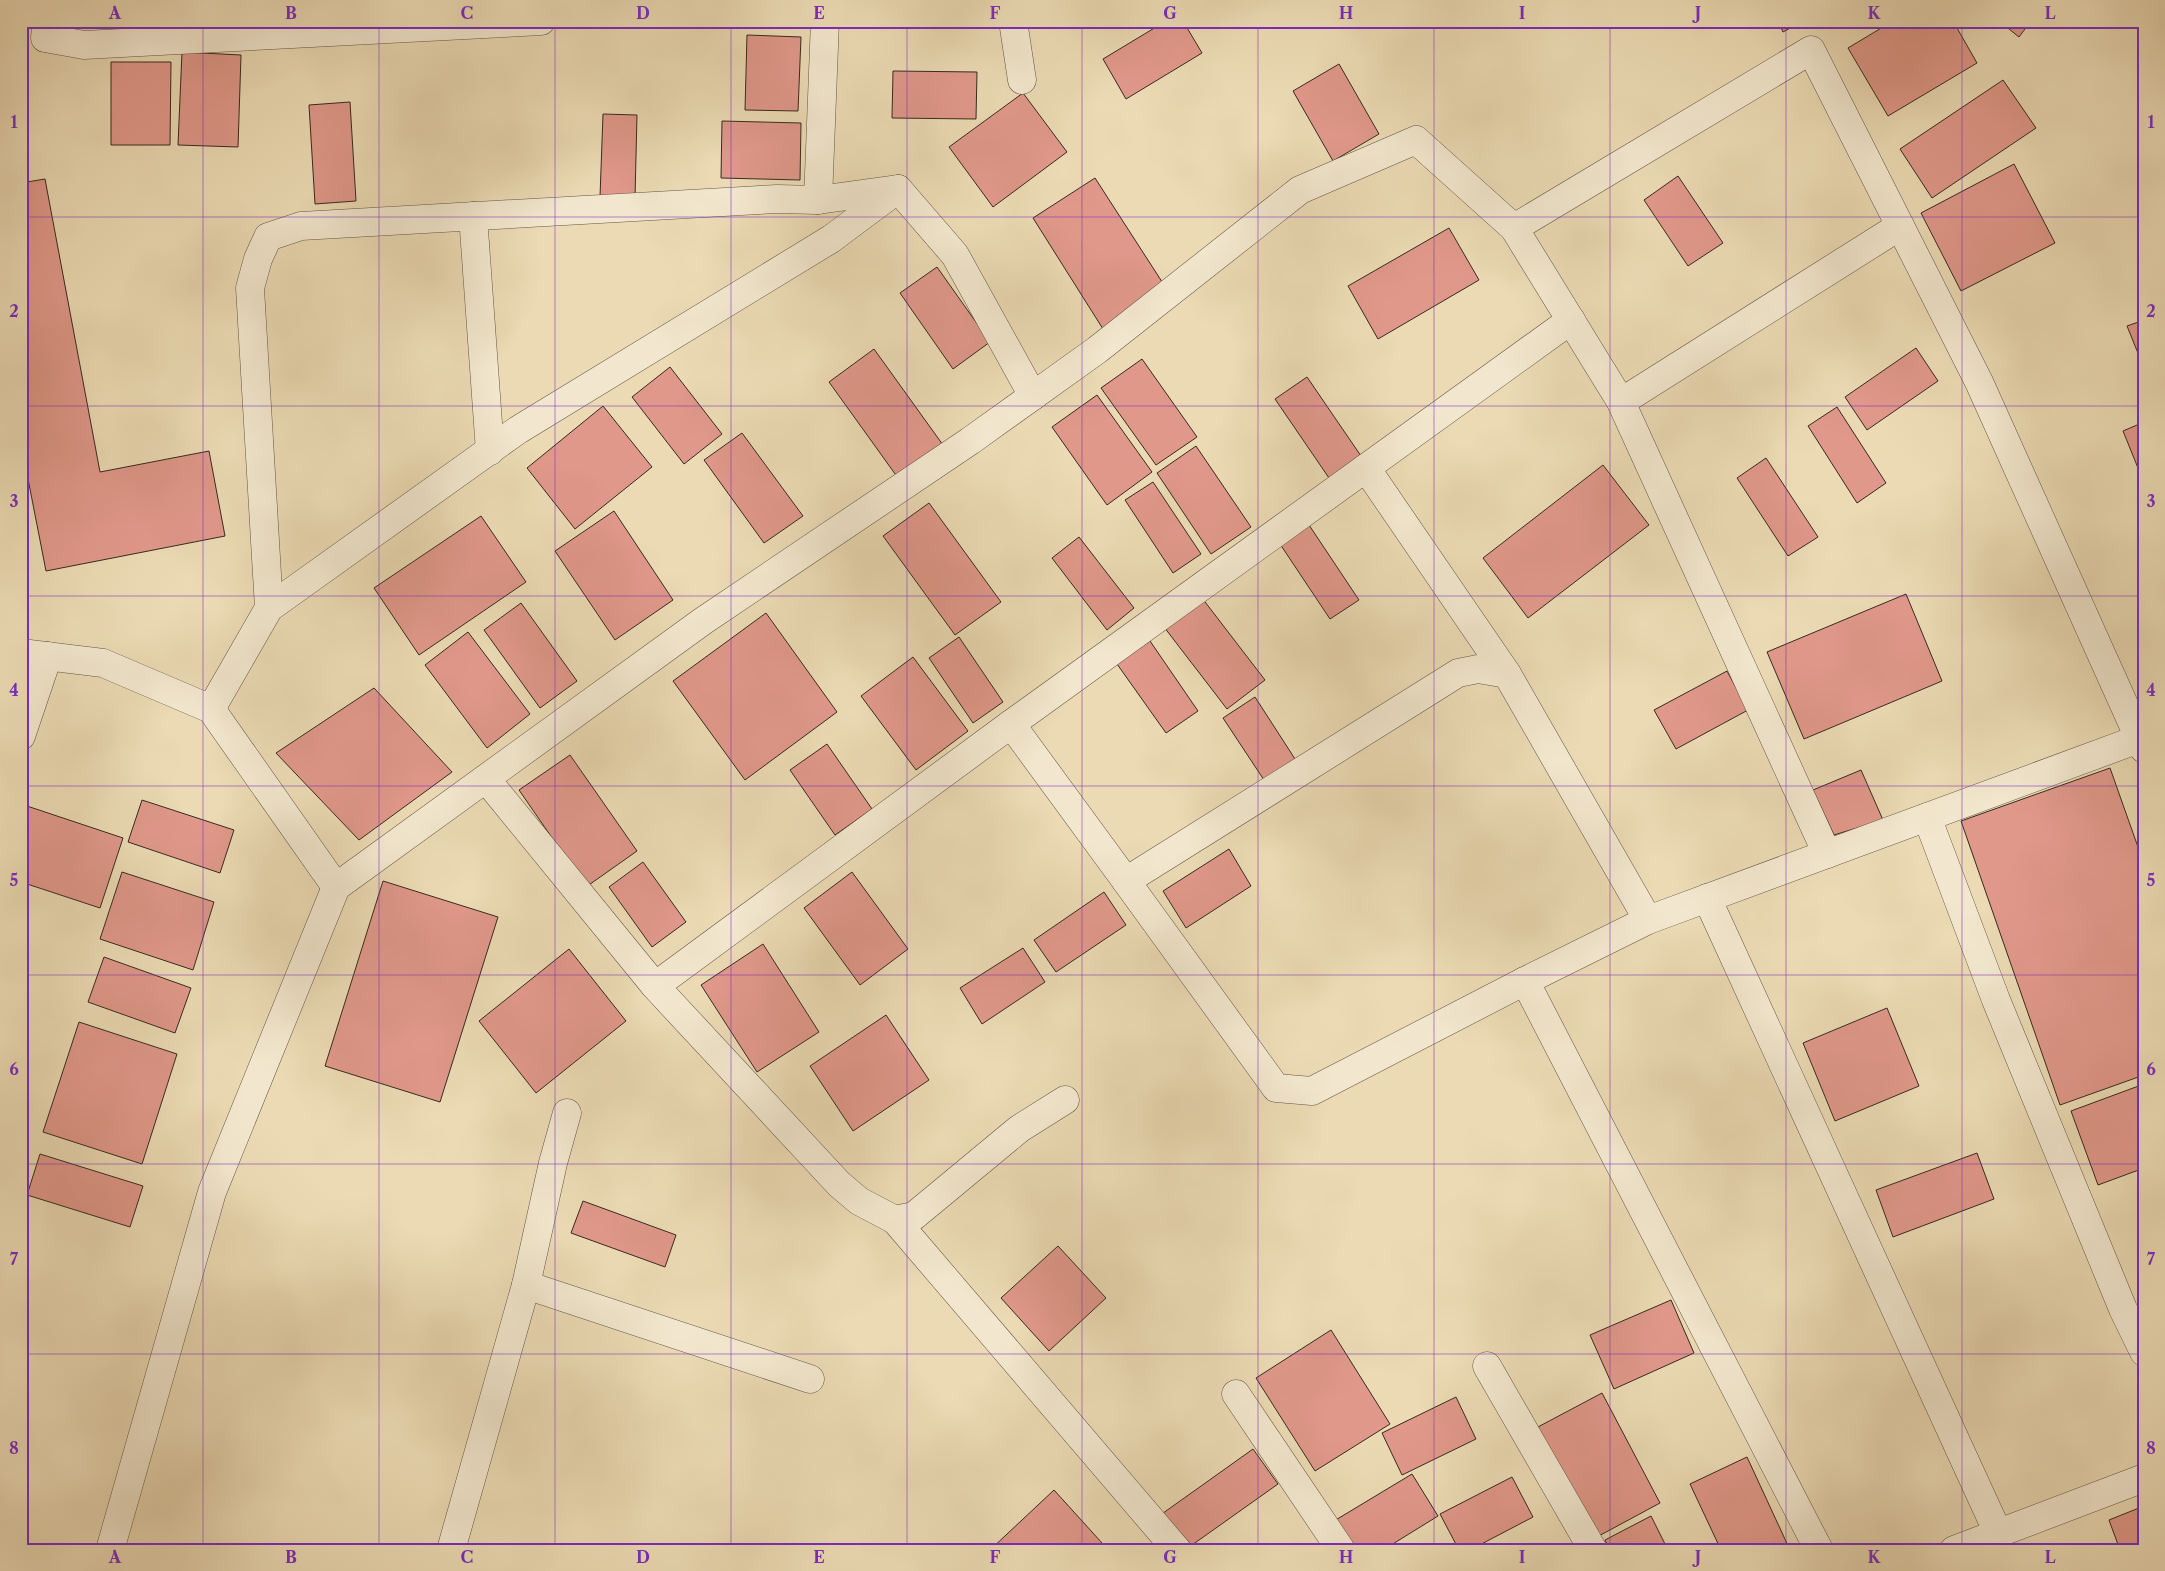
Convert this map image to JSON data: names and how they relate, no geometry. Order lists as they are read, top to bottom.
{
  "grid": {
    "columns": [
      "A",
      "B",
      "C",
      "D",
      "E",
      "F",
      "G",
      "H",
      "I",
      "J",
      "K",
      "L"
    ],
    "rows": [
      "1",
      "2",
      "3",
      "4",
      "5",
      "6",
      "7",
      "8"
    ]
  }
}
